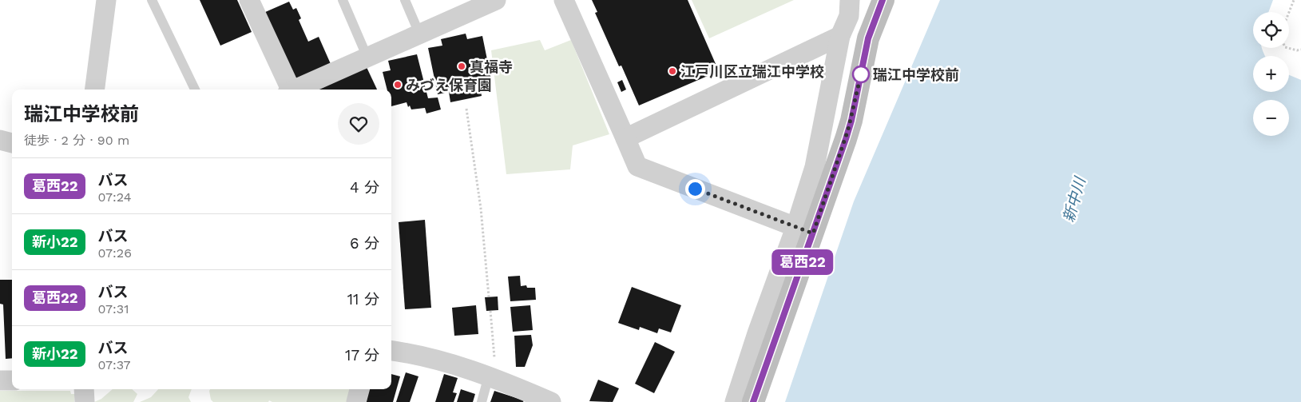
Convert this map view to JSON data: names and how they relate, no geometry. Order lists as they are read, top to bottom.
{
  "water": ["新中川"],
  "places": [
    "真福寺",
    "江戸川区立瑞江中学校",
    "瑞江中学校前",
    "みづえ保育園"
  ],
  "lines": ["bus line 葛西22"],
  "page": {
    "on_map": "葛西22",
    "map_buttons": ["+", "−"],
    "heading": ["瑞江中学校前", "徒歩 · 2 分 · 90 m"],
    "list": [
      {
        "mark": "葛西22",
        "name": "バス",
        "note": "07:24",
        "value": "4 分"
      },
      {
        "mark": "新小22",
        "name": "バス",
        "note": "07:26",
        "value": "6 分"
      },
      {
        "mark": "葛西22",
        "name": "バス",
        "note": "07:31",
        "value": "11 分"
      },
      {
        "mark": "新小22",
        "name": "バス",
        "note": "07:37",
        "value": "17 分"
      }
    ]
  }
}
